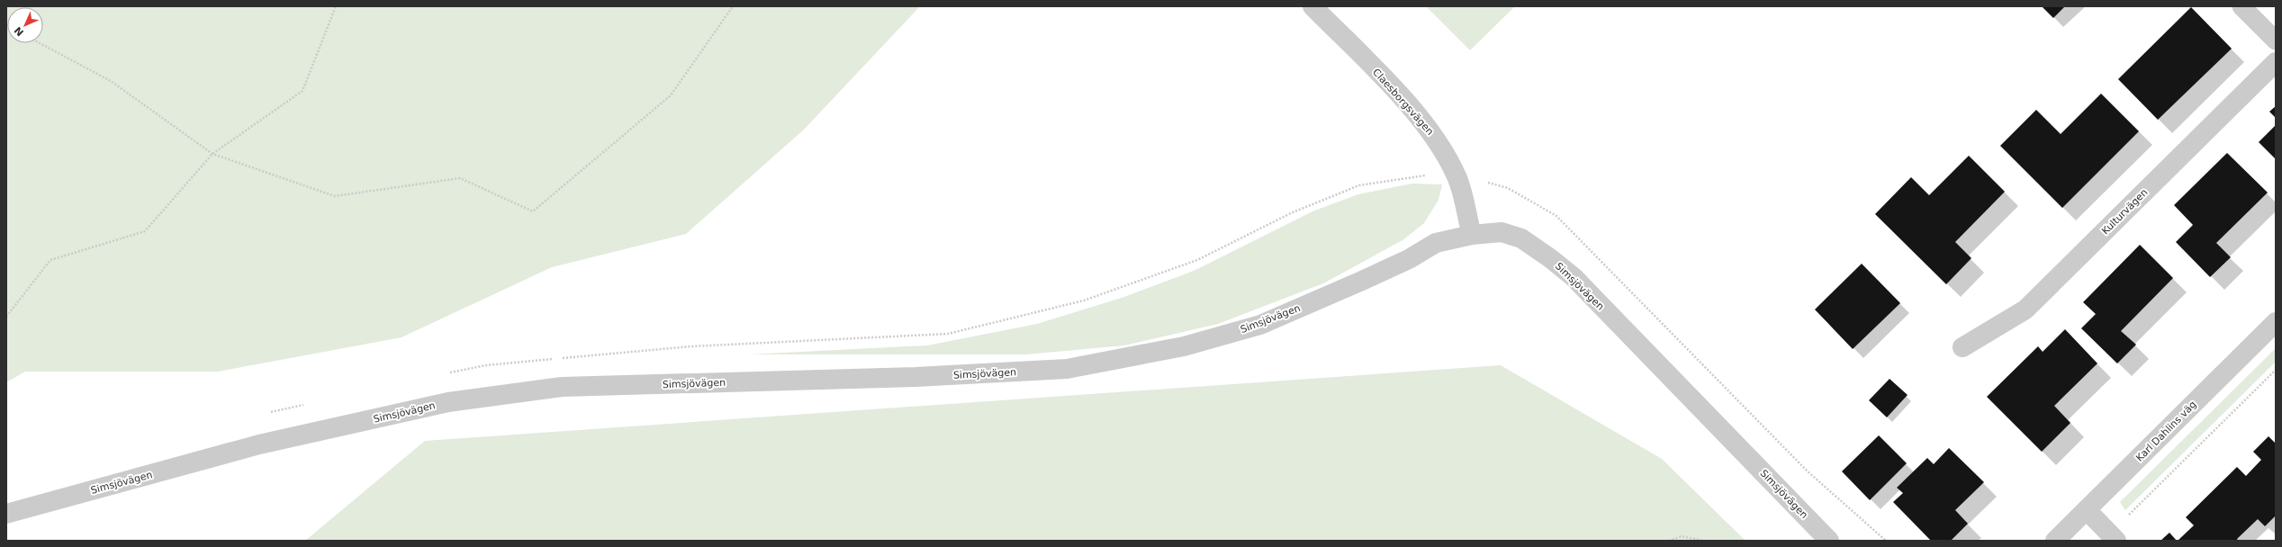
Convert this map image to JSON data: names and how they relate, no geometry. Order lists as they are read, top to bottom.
{
  "streets": {
    "street": [
      "Claesborgsvägen",
      "Kulturvägen",
      "Simsjövägen",
      "Karl Dahlins väg"
    ]
  },
  "crossings": [
    ["Claesborgsvägen", "Simsjövägen"]
  ],
  "north": "bottom left"
}
